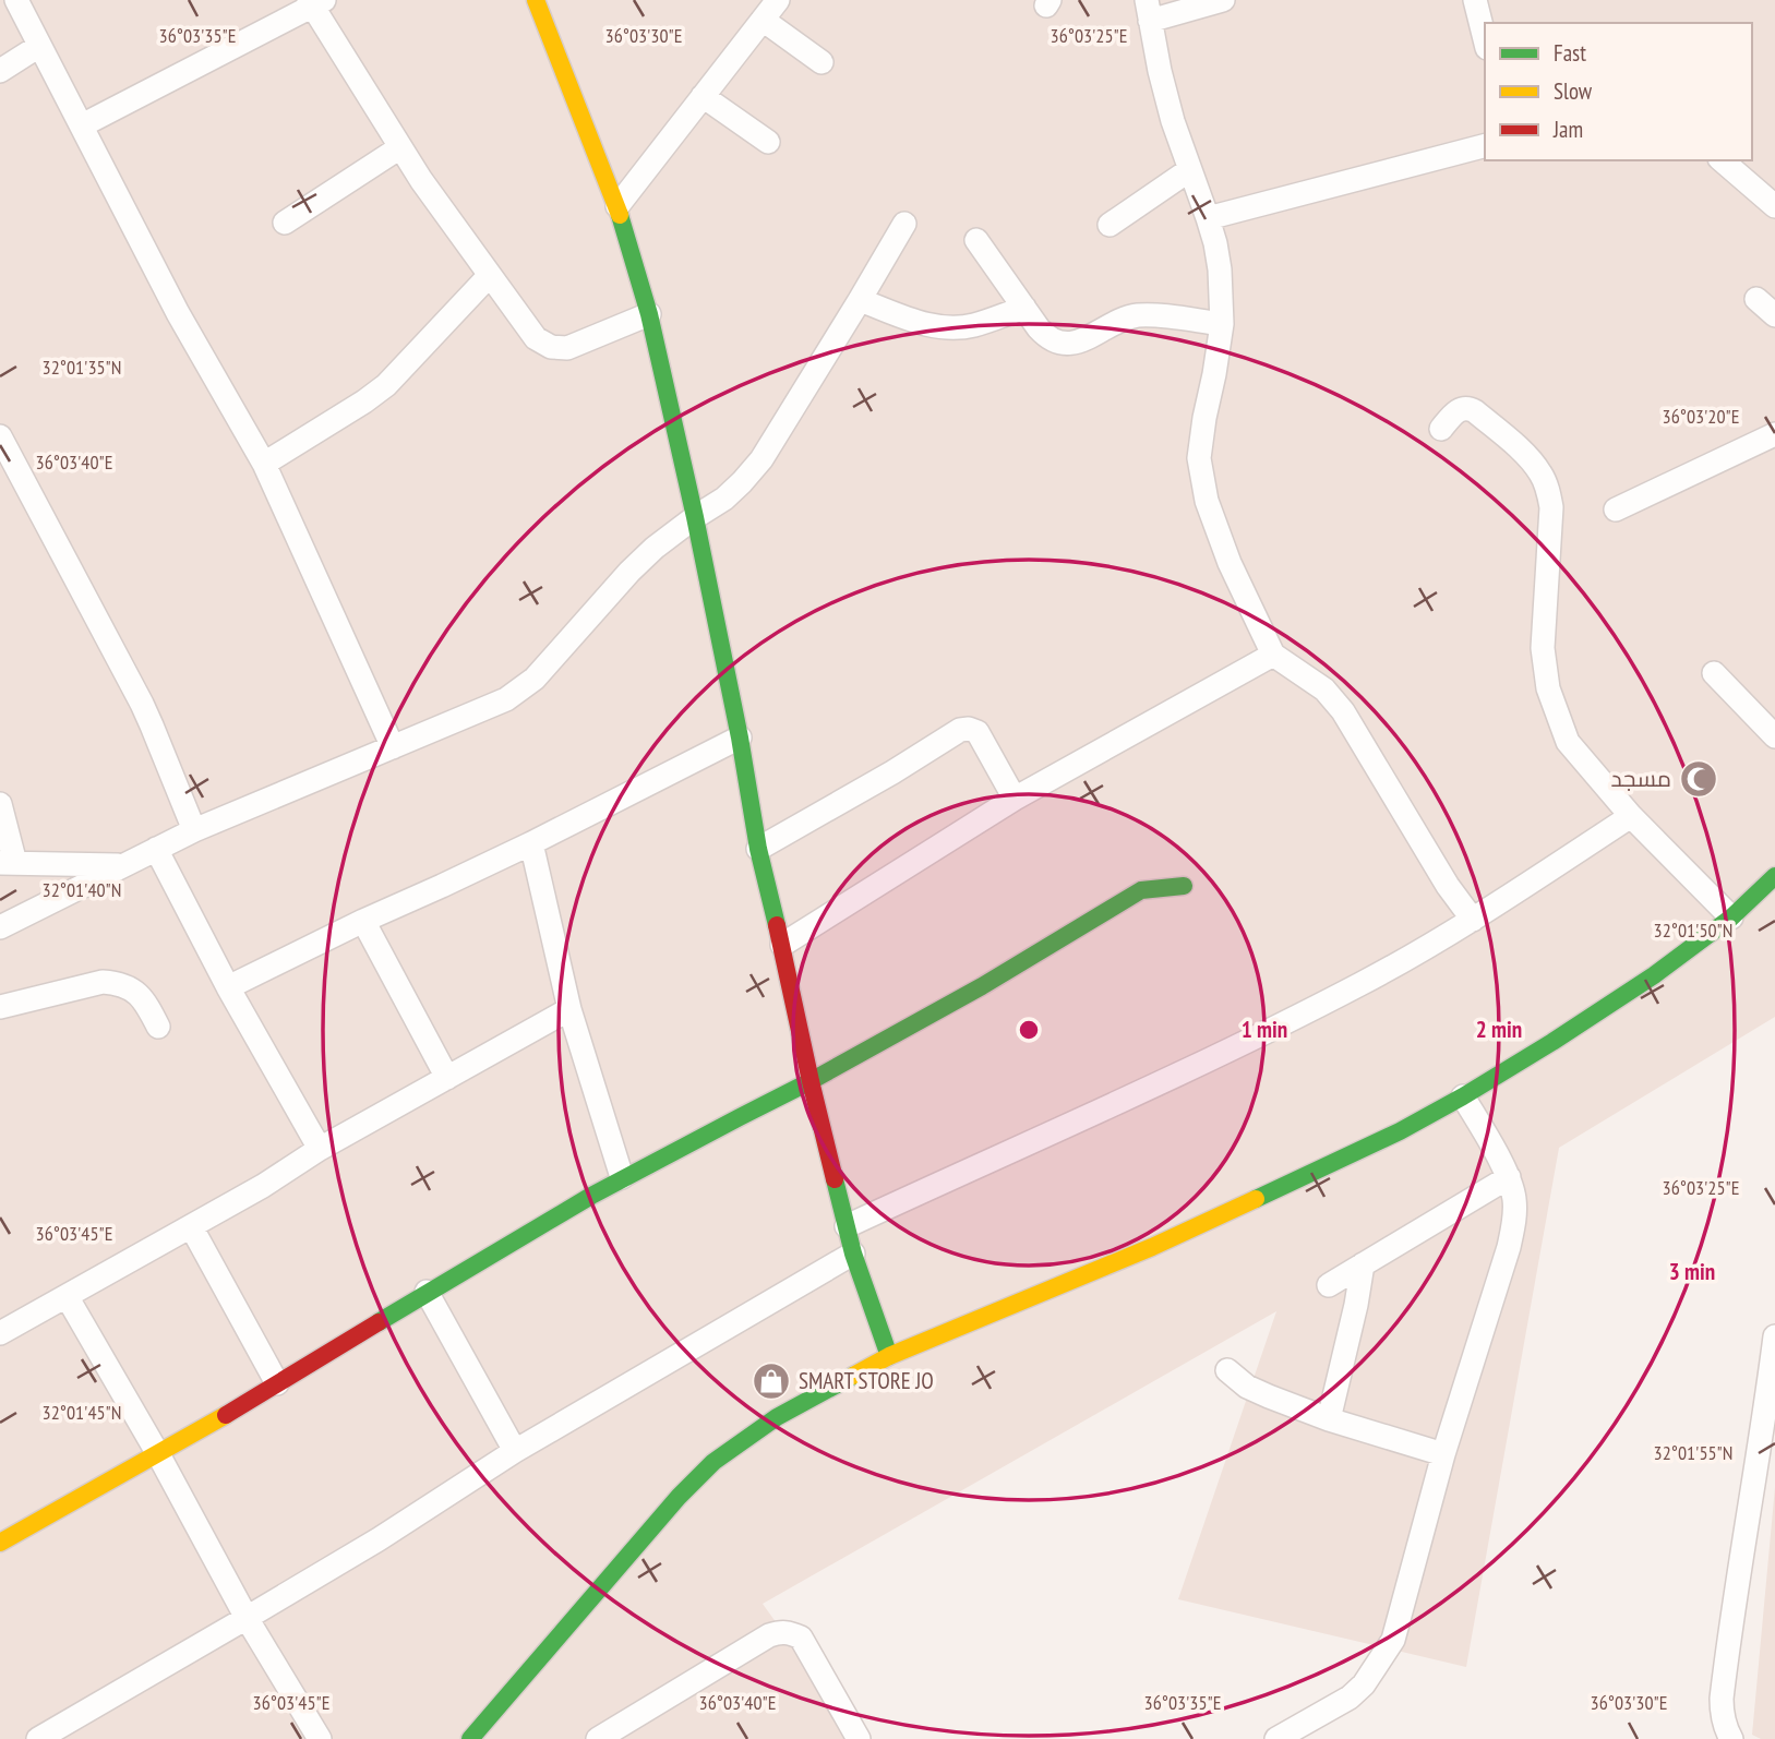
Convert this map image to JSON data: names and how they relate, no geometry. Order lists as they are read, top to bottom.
{
  "places": {
    "mosque": ["مسجد"],
    "shop": ["SMART STORE JO"]
  },
  "legend": ["Fast", "Slow", "Jam"],
  "coordinates": [
    "36°03'30\"E",
    "36°03'35\"E",
    "36°03'25\"E",
    "32°01'35\"N",
    "36°03'20\"E",
    "36°03'40\"E",
    "32°01'40\"N",
    "32°01'50\"N",
    "36°03'45\"E",
    "32°01'45\"N",
    "32°01'55\"N"
  ],
  "rings": ["1 min", "2 min", "3 min"]
}
